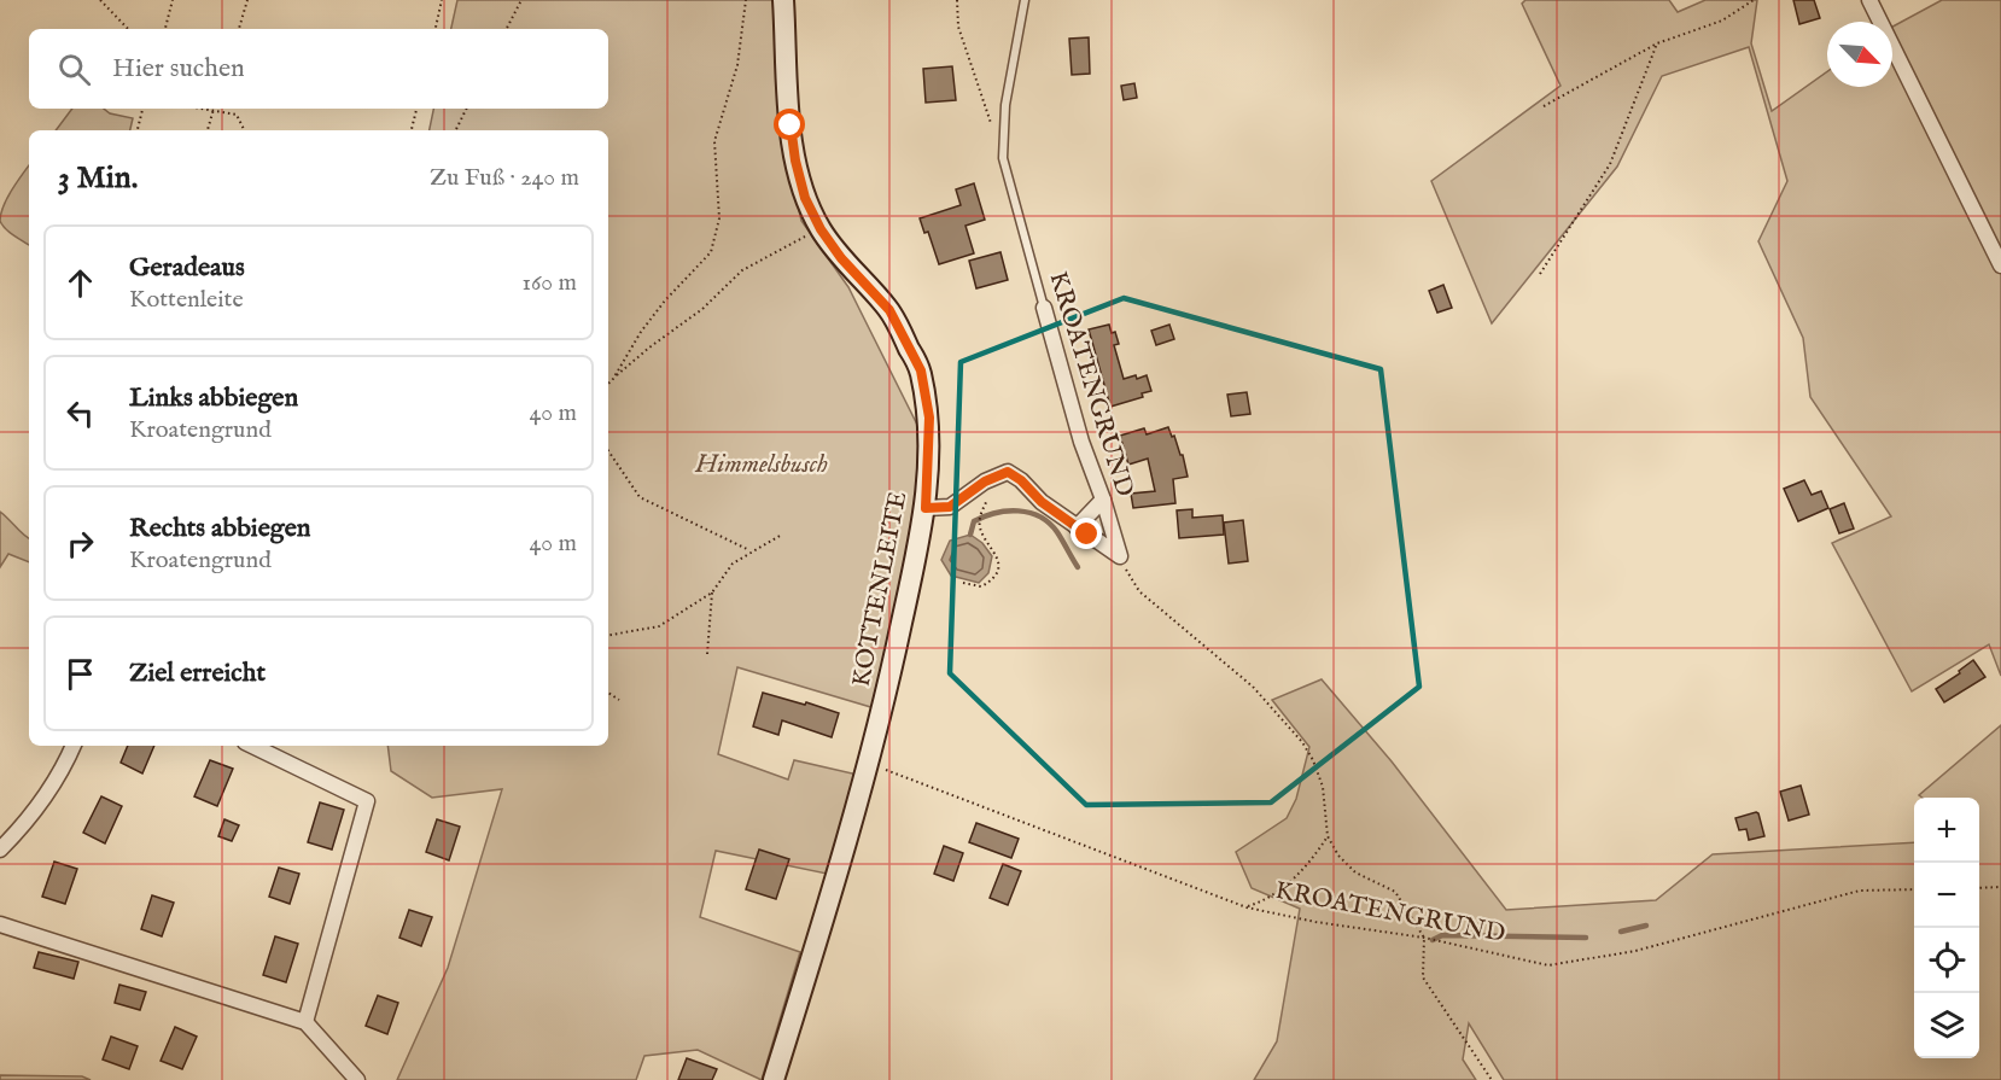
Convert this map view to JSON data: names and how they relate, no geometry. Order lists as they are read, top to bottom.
{
  "streets": {
    "street": ["KROATENGRUND", "KOTTENLEITE"]
  },
  "crossings": [
    ["KROATENGRUND", "KOTTENLEITE"]
  ],
  "parks": ["Himmelsbusch"],
  "north": "bottom right",
  "page": {
    "search": "Hier suchen",
    "heading": ["3 Min.", "Zu Fuß · 240 m"],
    "list": [
      ["Geradeaus", "Kottenleite", "160 m"],
      ["Links abbiegen", "Kroatengrund", "40 m"],
      ["Rechts abbiegen", "Kroatengrund", "40 m"],
      "Ziel erreicht"
    ],
    "map_buttons": ["+", "−"]
  }
}
